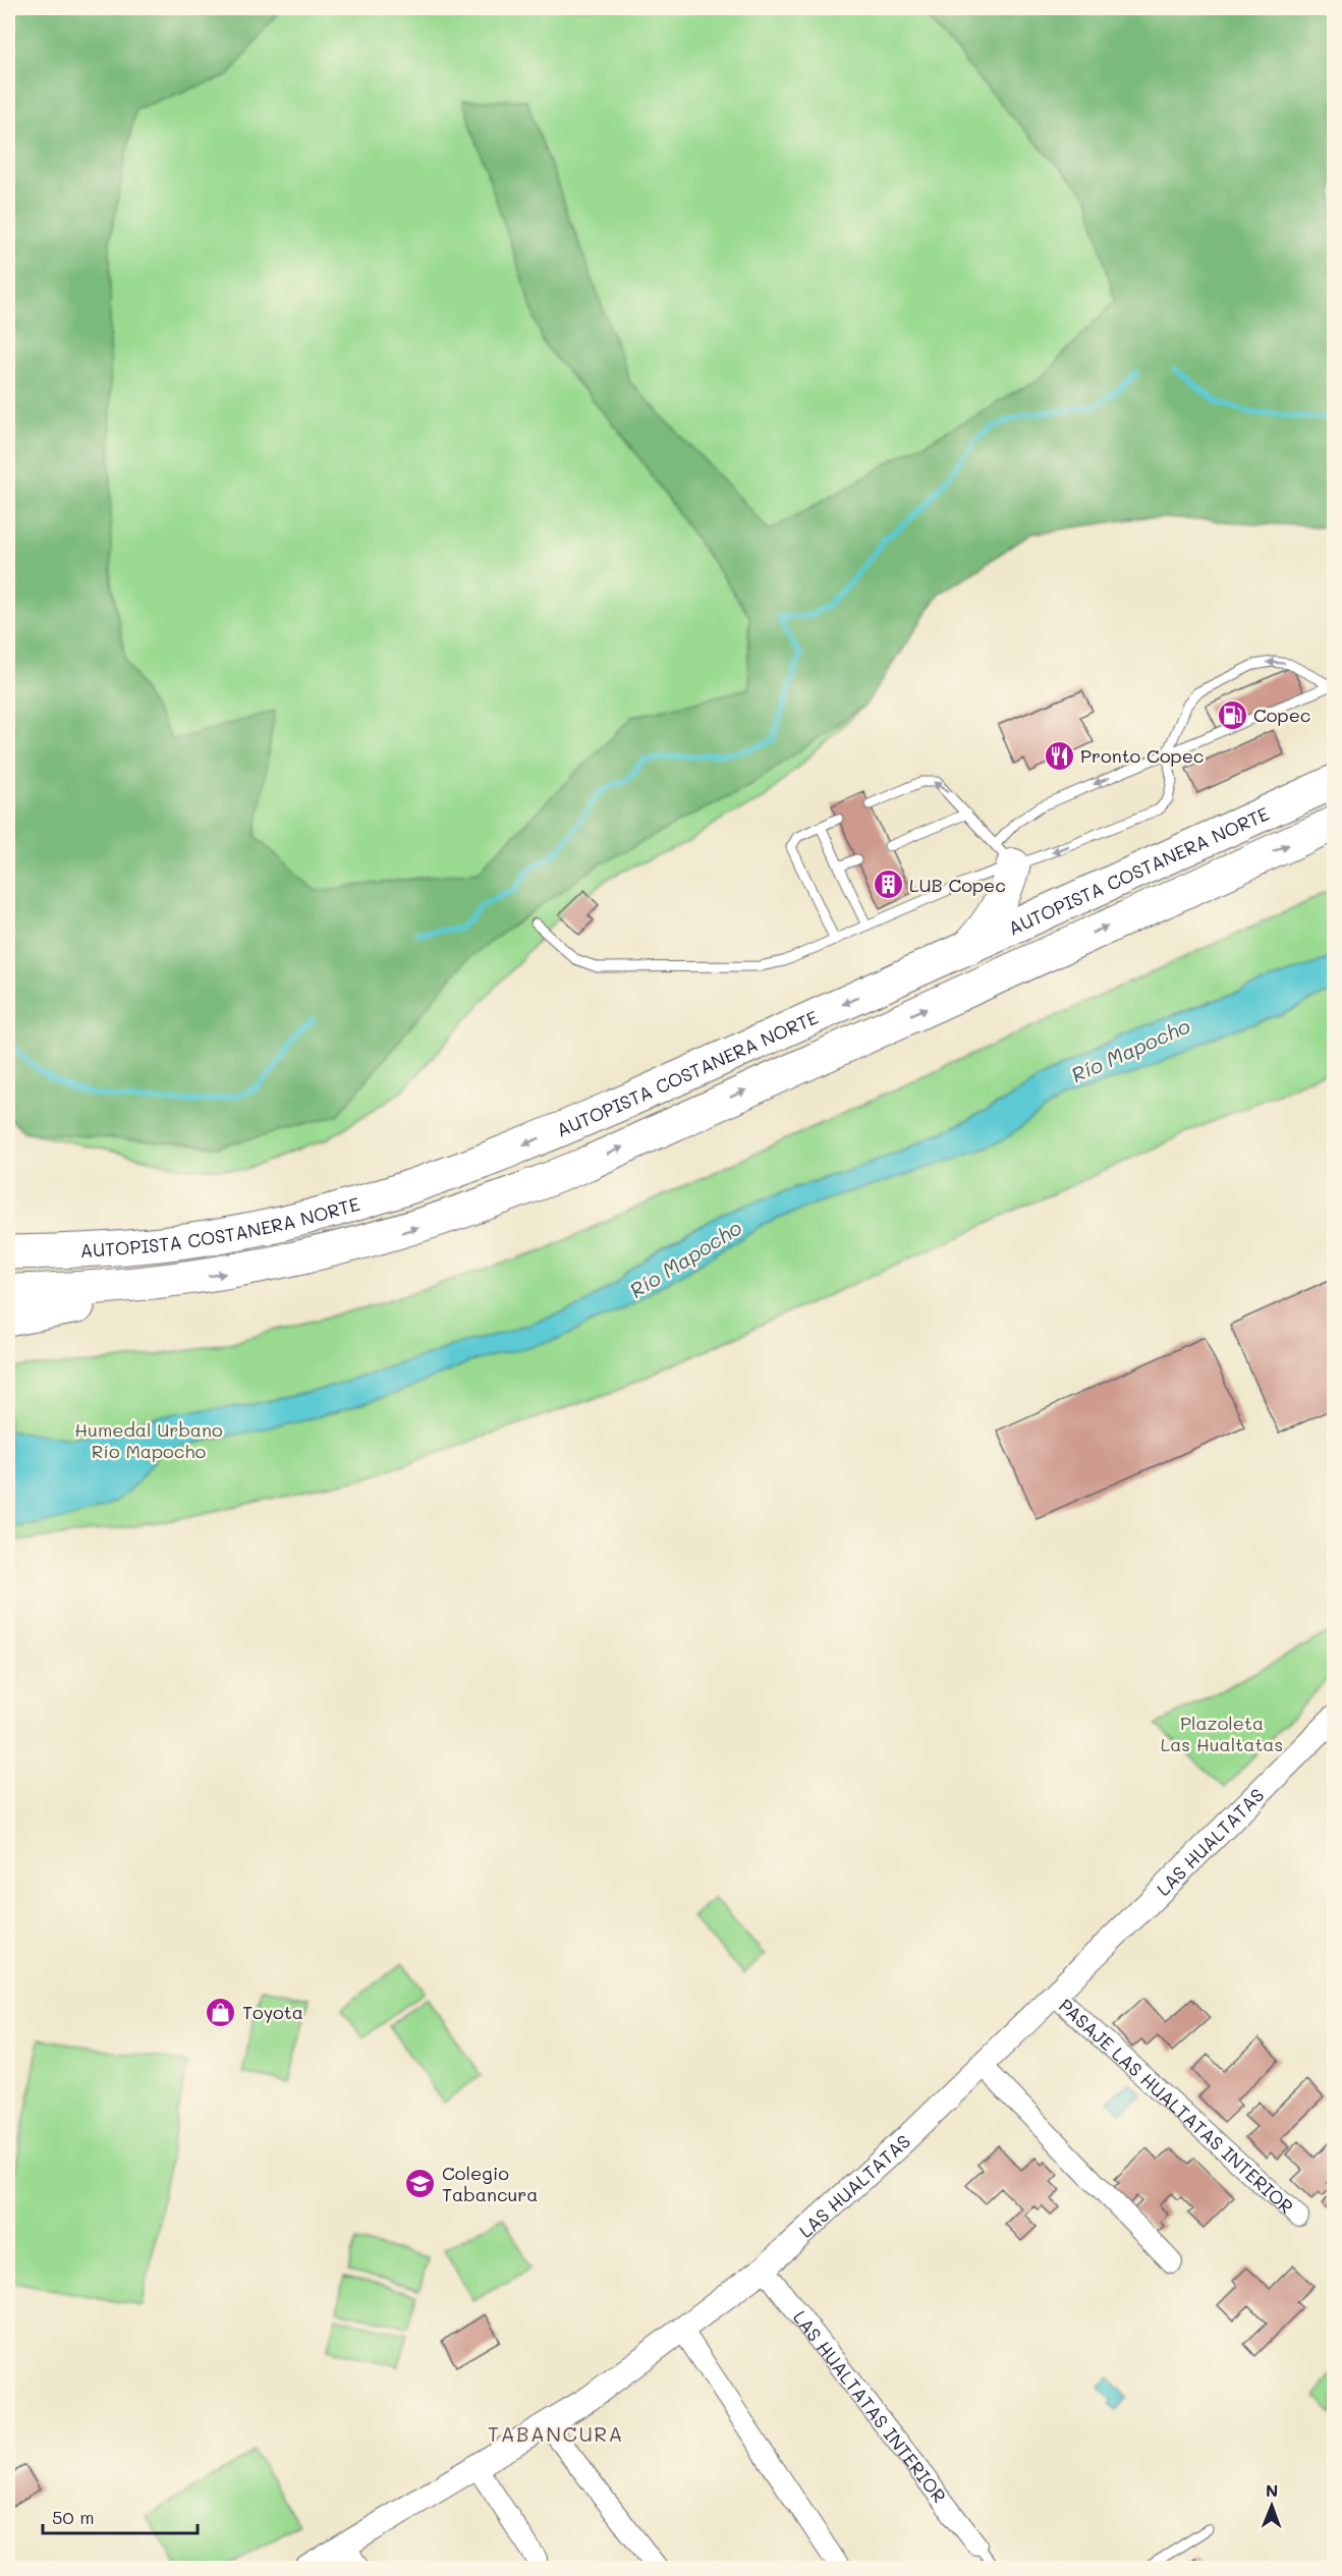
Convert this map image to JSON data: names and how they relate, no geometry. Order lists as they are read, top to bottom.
{
  "streets": {
    "highway": ["AUTOPISTA COSTANERA NORTE"],
    "street": ["LAS HUALTATAS", "PASAJE LAS HUALTATAS INTERIOR", "LAS HUALTATAS INTERIOR"]
  },
  "crossings": [
    ["LAS HUALTATAS", "PASAJE LAS HUALTATAS INTERIOR"],
    ["LAS HUALTATAS", "LAS HUALTATAS INTERIOR"]
  ],
  "districts": ["TABANCURA"],
  "water": ["Río Mapocho"],
  "parks": ["Humedal Urbano Río Mapocho", "Plazoleta Las Hualtatas"],
  "places": {
    "fuel station": ["Copec"],
    "restaurant": ["Pronto Copec"],
    "building": ["LUB Copec"],
    "shop": ["Toyota"],
    "school or university": ["Colegio Tabancura"]
  },
  "scale_bar": "50 m",
  "north": "top"
}
